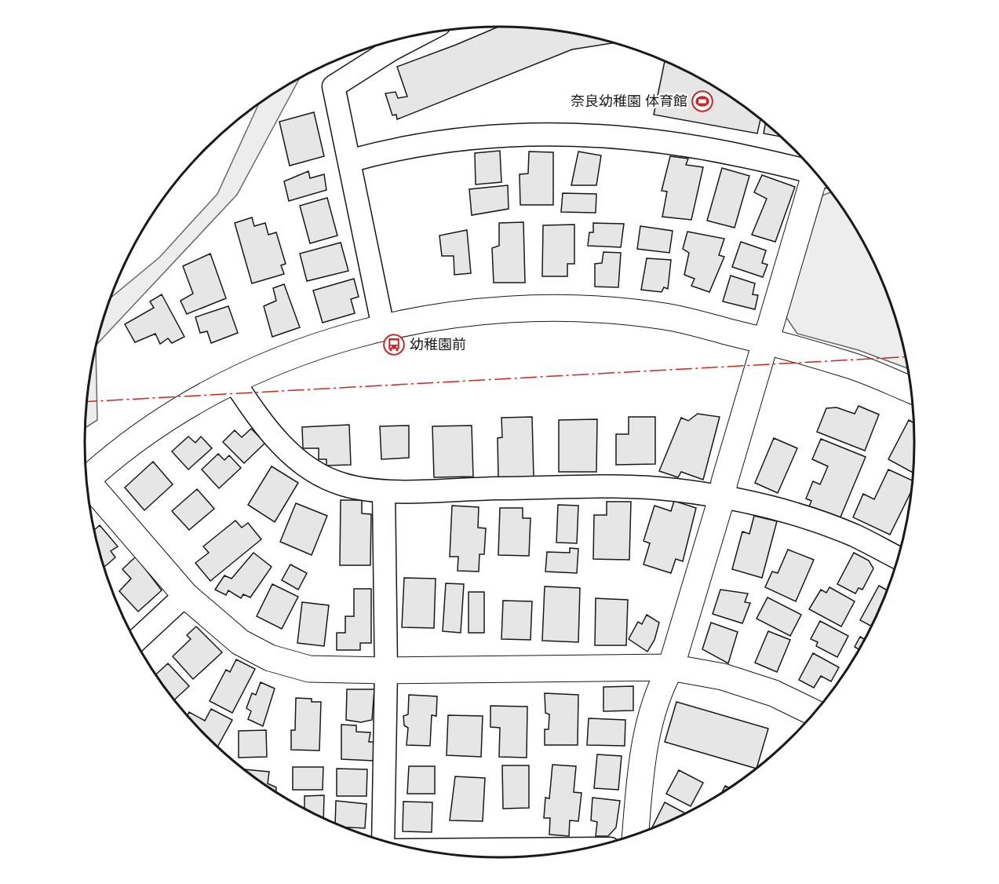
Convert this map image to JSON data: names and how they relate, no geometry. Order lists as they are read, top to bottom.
{
  "places": {
    "sports": ["奈良幼稚園 体育館"],
    "bus stop": ["幼稚園前"]
  }
}
